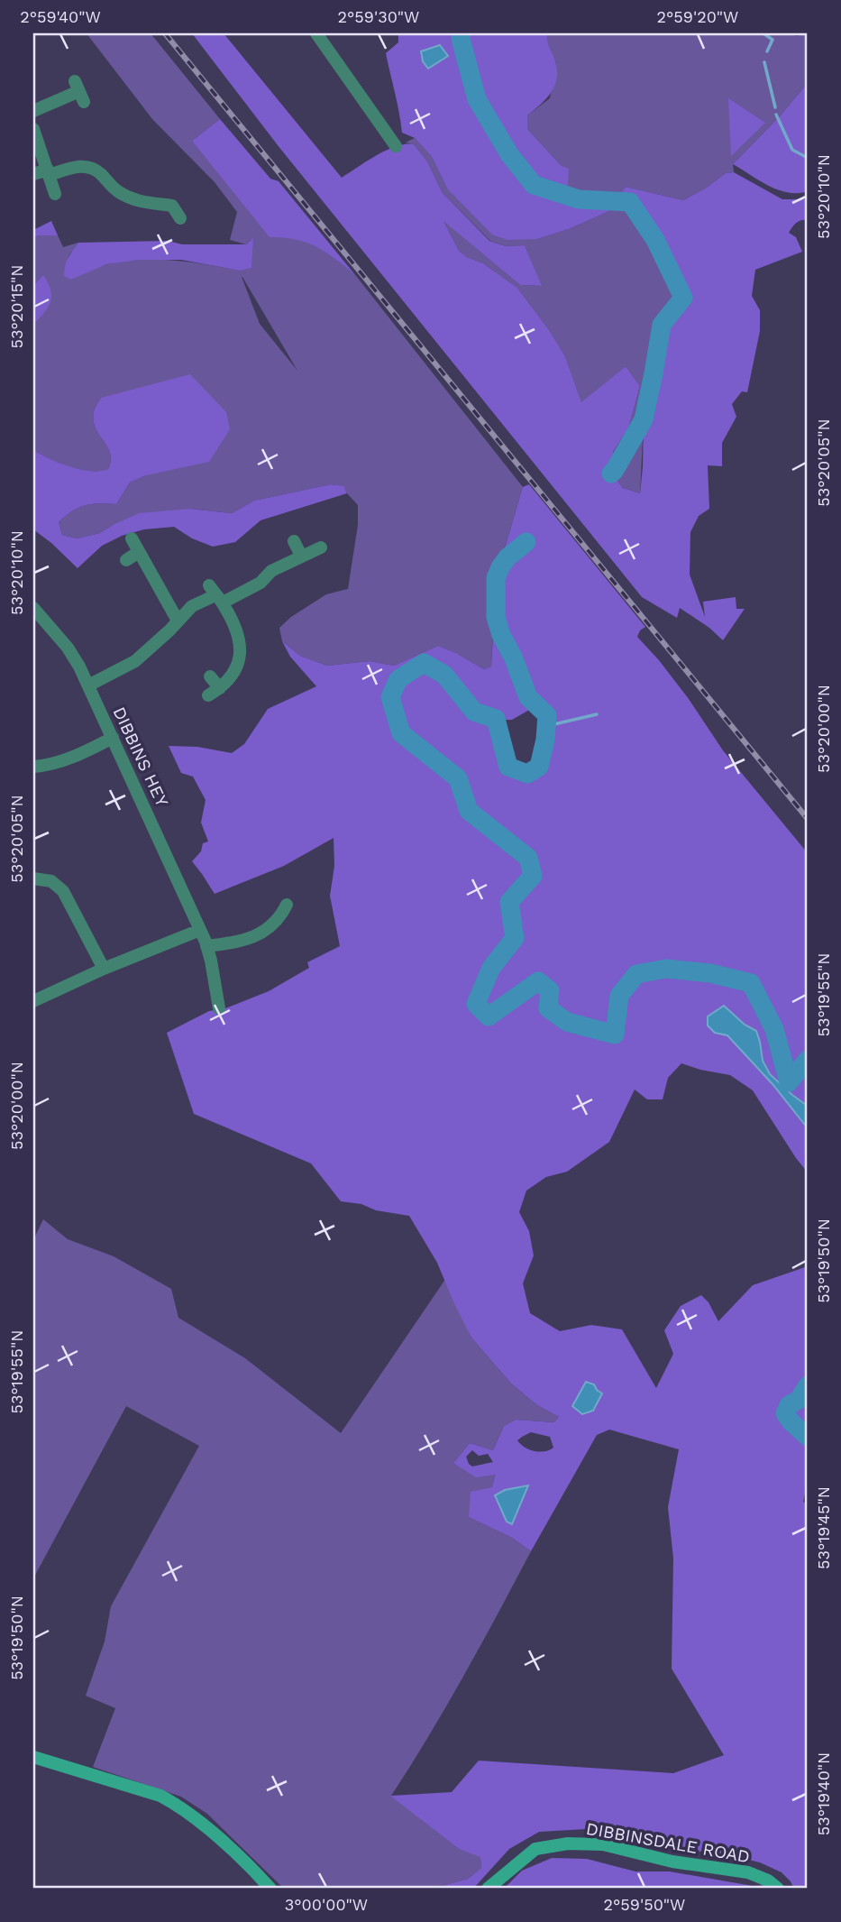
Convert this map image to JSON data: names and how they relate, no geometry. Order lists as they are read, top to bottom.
{
  "streets": {
    "street": ["DIBBINS HEY", "DIBBINSDALE ROAD"]
  },
  "coordinates": [
    "2°59'40\"W",
    "2°59'30\"W",
    "2°59'20\"W",
    "53°20'10\"N",
    "53°20'15\"N",
    "53°20'05\"N",
    "53°20'00\"N",
    "53°19'55\"N",
    "53°19'50\"N",
    "53°19'45\"N",
    "53°19'40\"N",
    "3°00'00\"W",
    "2°59'50\"W"
  ]
}
